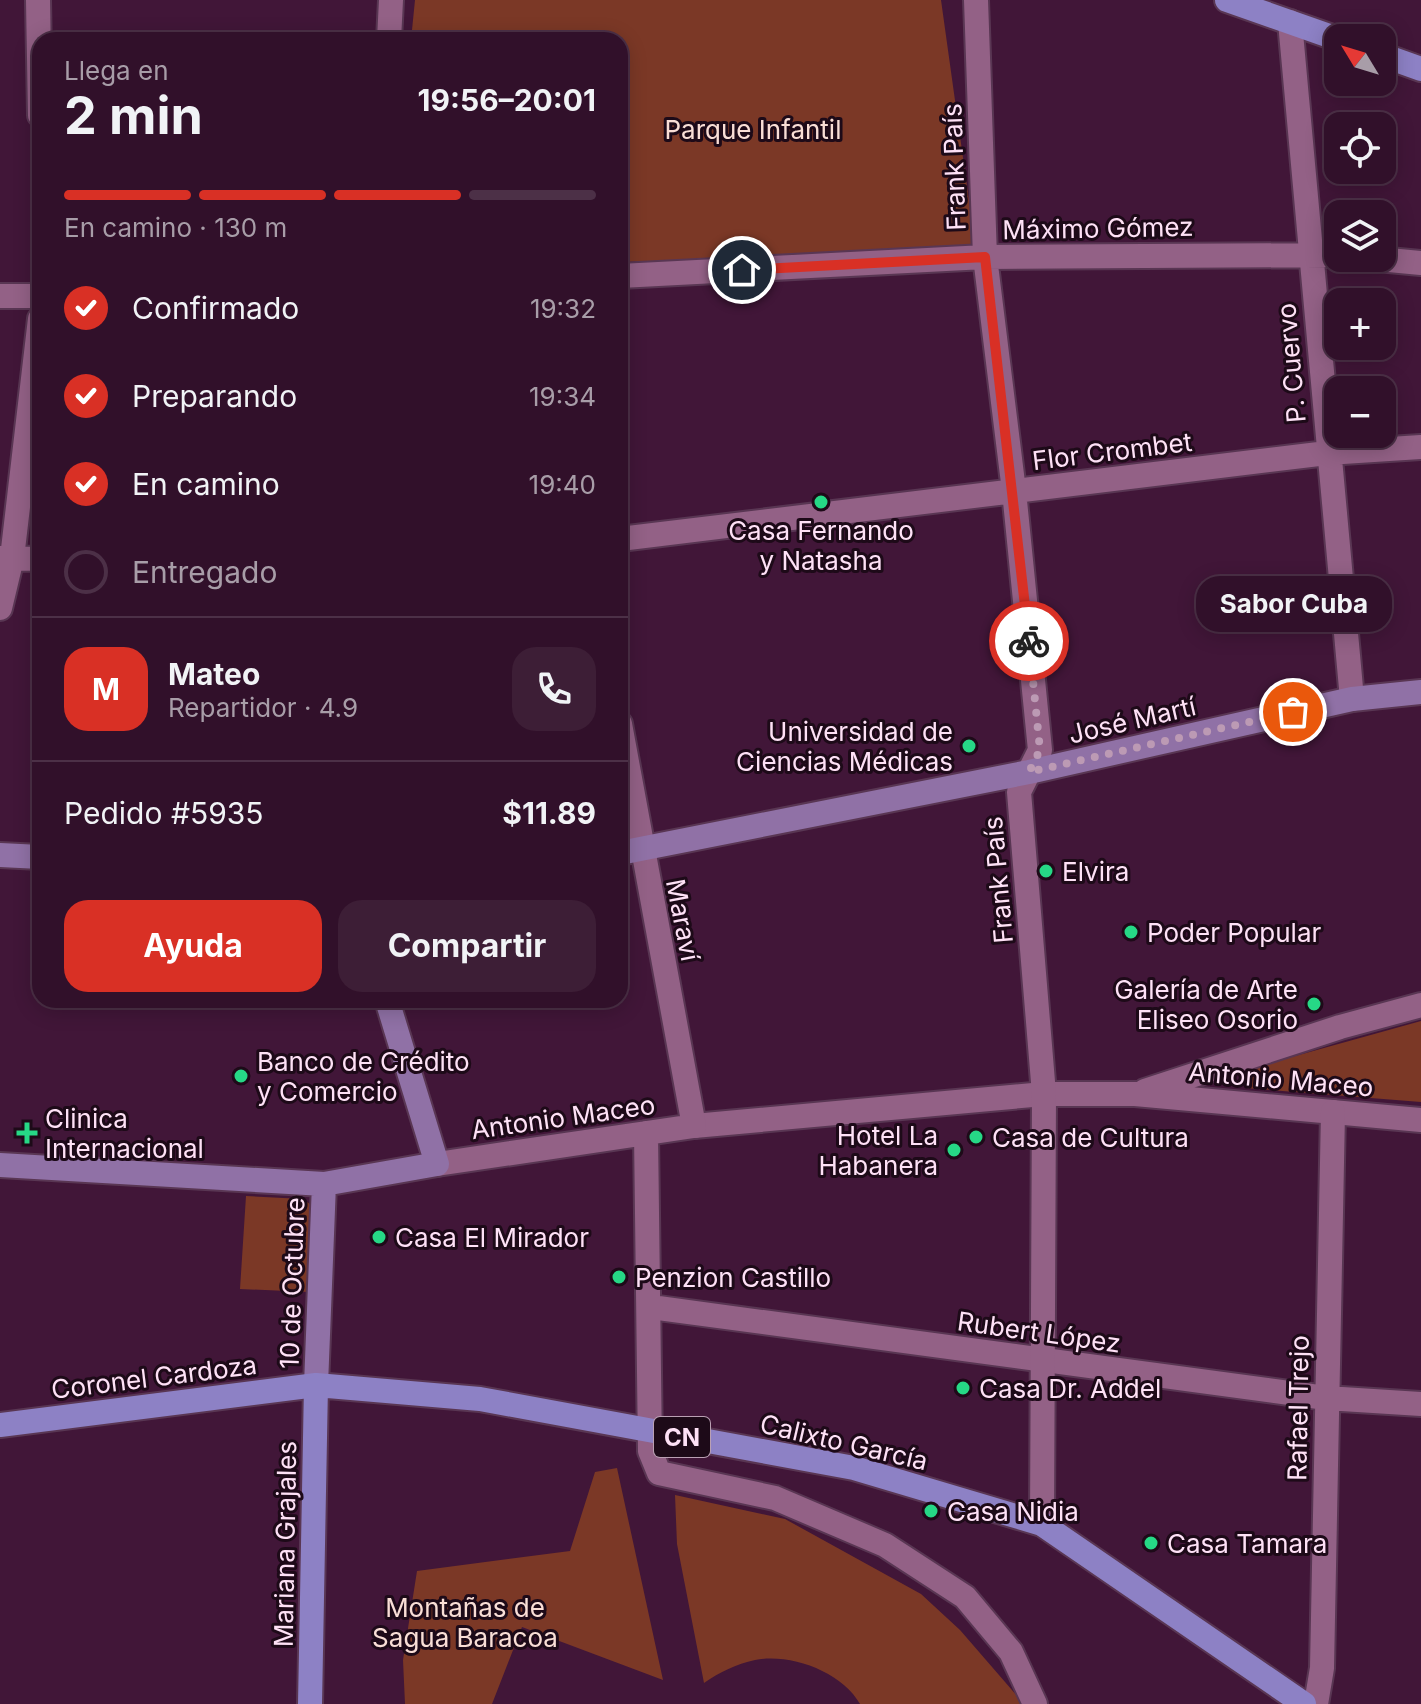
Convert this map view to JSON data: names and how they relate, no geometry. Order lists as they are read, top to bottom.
{
  "streets": {
    "main road": [
      "José Martí",
      "Antonio Maceo",
      "10 de Octubre",
      "Coronel Cardoza",
      "CN",
      "Calixto García",
      "Mariana Grajales"
    ],
    "street": [
      "Frank País",
      "Máximo Gómez",
      "P. Cuervo",
      "Flor Crombet",
      "Maraví",
      "Rubert López",
      "Rafael Trejo"
    ]
  },
  "crossings": [
    ["Frank País", "Máximo Gómez"],
    ["Frank País", "Flor Crombet"],
    ["Frank País", "José Martí"],
    ["Frank País", "Antonio Maceo"],
    ["Frank País", "Rubert López"],
    ["Frank País", "Calixto García"],
    ["Máximo Gómez", "P. Cuervo"],
    ["P. Cuervo", "Flor Crombet"],
    ["P. Cuervo", "José Martí"],
    ["José Martí", "Maraví"],
    ["Maraví", "Antonio Maceo"],
    ["Antonio Maceo", "10 de Octubre"],
    ["Antonio Maceo", "Rafael Trejo"],
    ["10 de Octubre", "Coronel Cardoza"],
    ["10 de Octubre", "Calixto García"],
    ["10 de Octubre", "Mariana Grajales"],
    ["Rubert López", "Rafael Trejo"],
    ["Coronel Cardoza", "Calixto García"],
    ["Coronel Cardoza", "Mariana Grajales"],
    ["Calixto García", "Mariana Grajales"]
  ],
  "parks": ["Parque Infantil", "Montañas de Sagua Baracoa"],
  "places": {
    "other": [
      "Casa Fernando y Natasha",
      "Sabor Cuba",
      "Universidad de Ciencias Médicas",
      "Elvira",
      "Poder Popular",
      "Galería de Arte Eliseo Osorio",
      "Banco de Crédito y Comercio",
      "Casa de Cultura",
      "Hotel La Habanera",
      "Casa El Mirador",
      "Penzion Castillo",
      "Casa Dr. Addel",
      "Casa Nidia",
      "Casa Tamara"
    ],
    "health": ["Clinica Internacional"]
  },
  "north": "top left",
  "page": {
    "map_buttons": ["+", "−"],
    "heading": ["2 min", "Llega en", "19:56–20:01"],
    "panel": [
      "Mateo",
      "Repartidor · 4.9",
      "Pedido #5935",
      "$11.89"
    ],
    "bar": "En camino · 130 m",
    "list": [
      ["Confirmado", "19:32"],
      ["Preparando", "19:34"],
      ["En camino", "19:40"],
      "Entregado"
    ],
    "bubble": "Sabor Cuba",
    "round": "M",
    "buttons": ["Ayuda", "Compartir"]
  }
}
